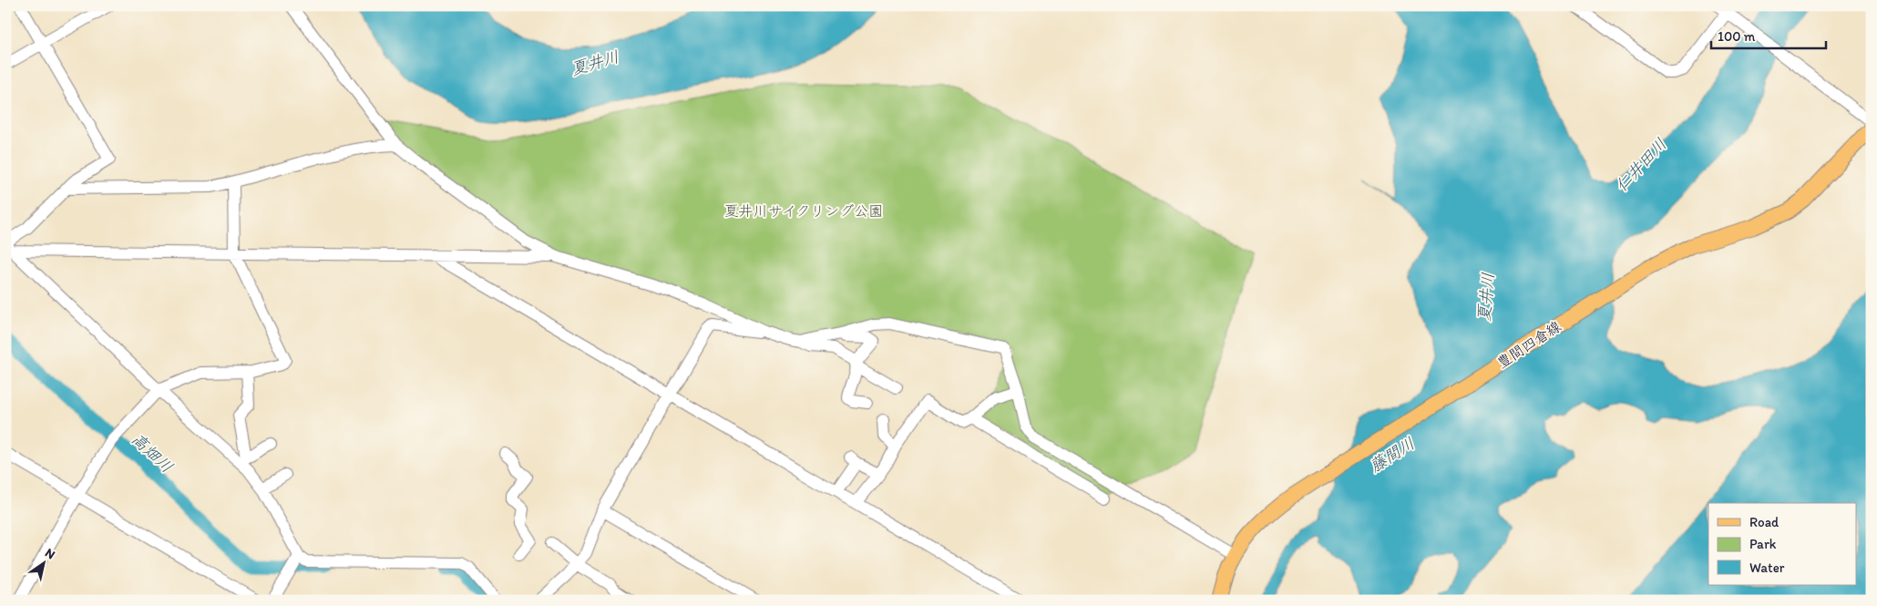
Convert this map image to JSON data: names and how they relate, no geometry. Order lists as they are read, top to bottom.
{
  "streets": {
    "main road": ["豊間四倉線"]
  },
  "water": [
    "夏井川",
    "仁井田川",
    "高畑川",
    "藤間川"
  ],
  "parks": ["夏井川サイクリング公園"],
  "legend": ["Road", "Park", "Water"],
  "scale_bar": "100 m",
  "north": "top right"
}
